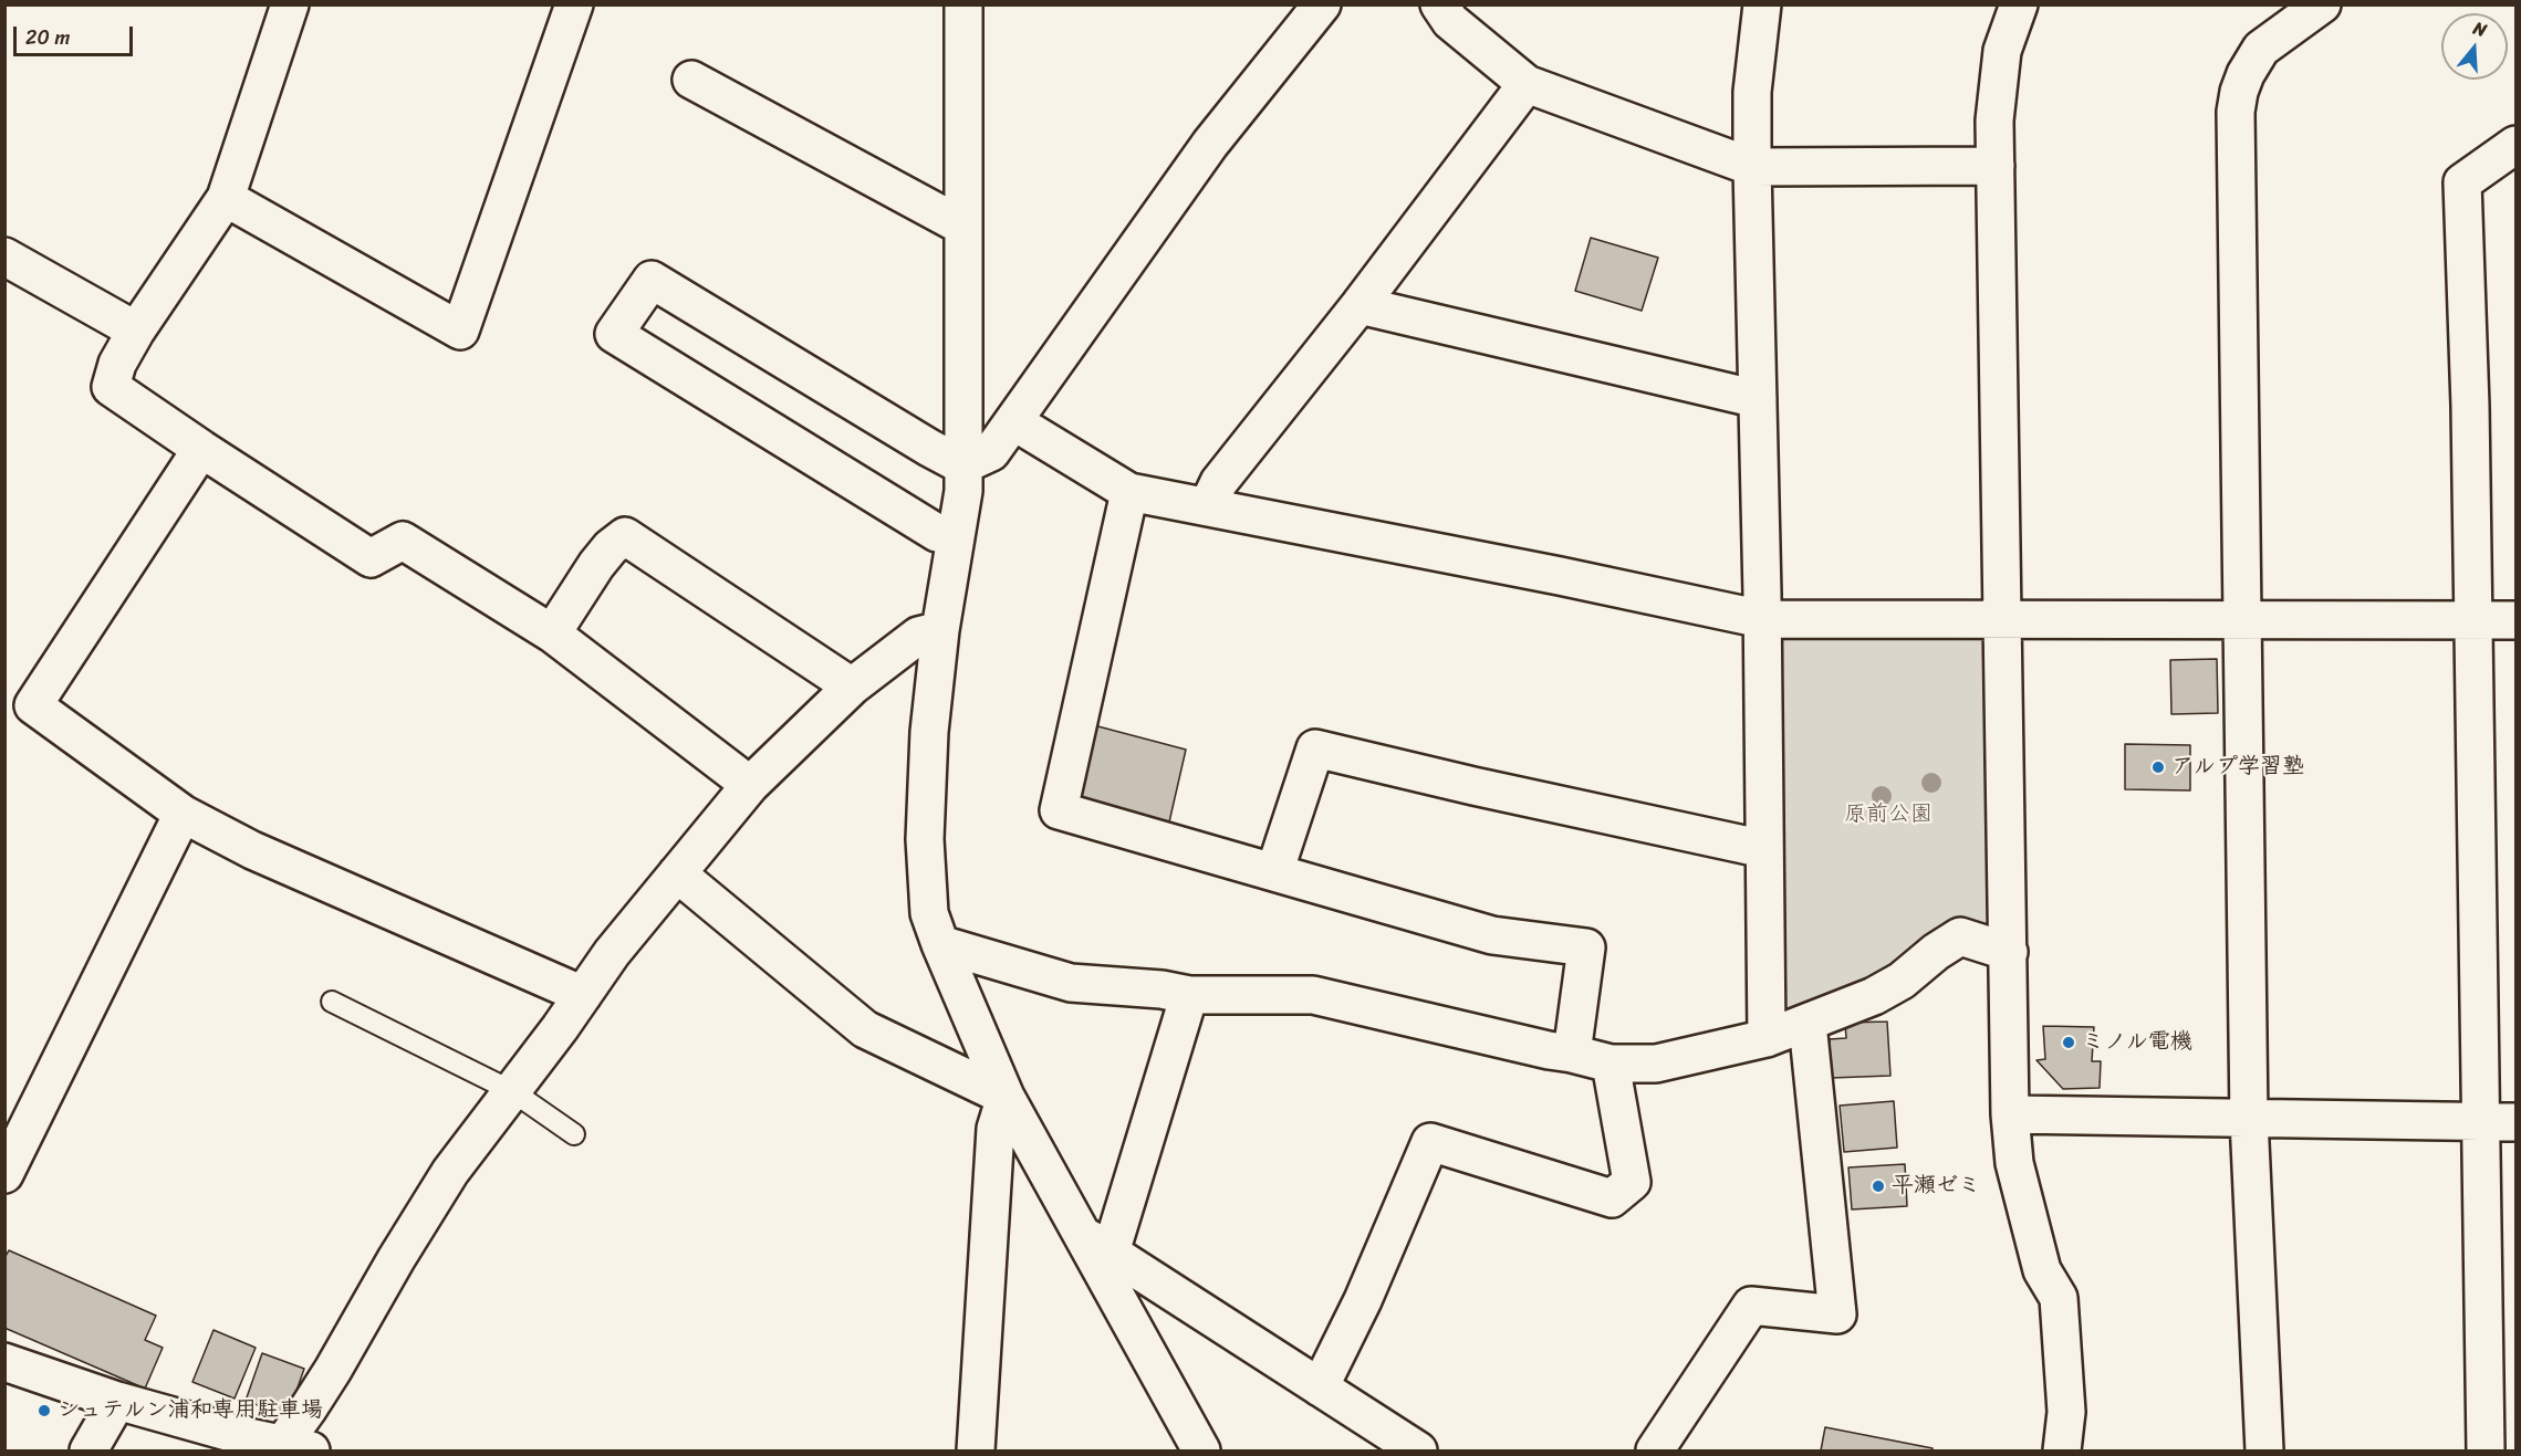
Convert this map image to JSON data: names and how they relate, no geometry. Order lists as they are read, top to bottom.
{
  "parks": ["原前公園"],
  "places": [
    "アルプ学習塾",
    "ミノル電機",
    "平瀬ゼミ",
    "シュテルン浦和専用駐車場"
  ],
  "scale_bar": "20 m",
  "north": "top"
}
